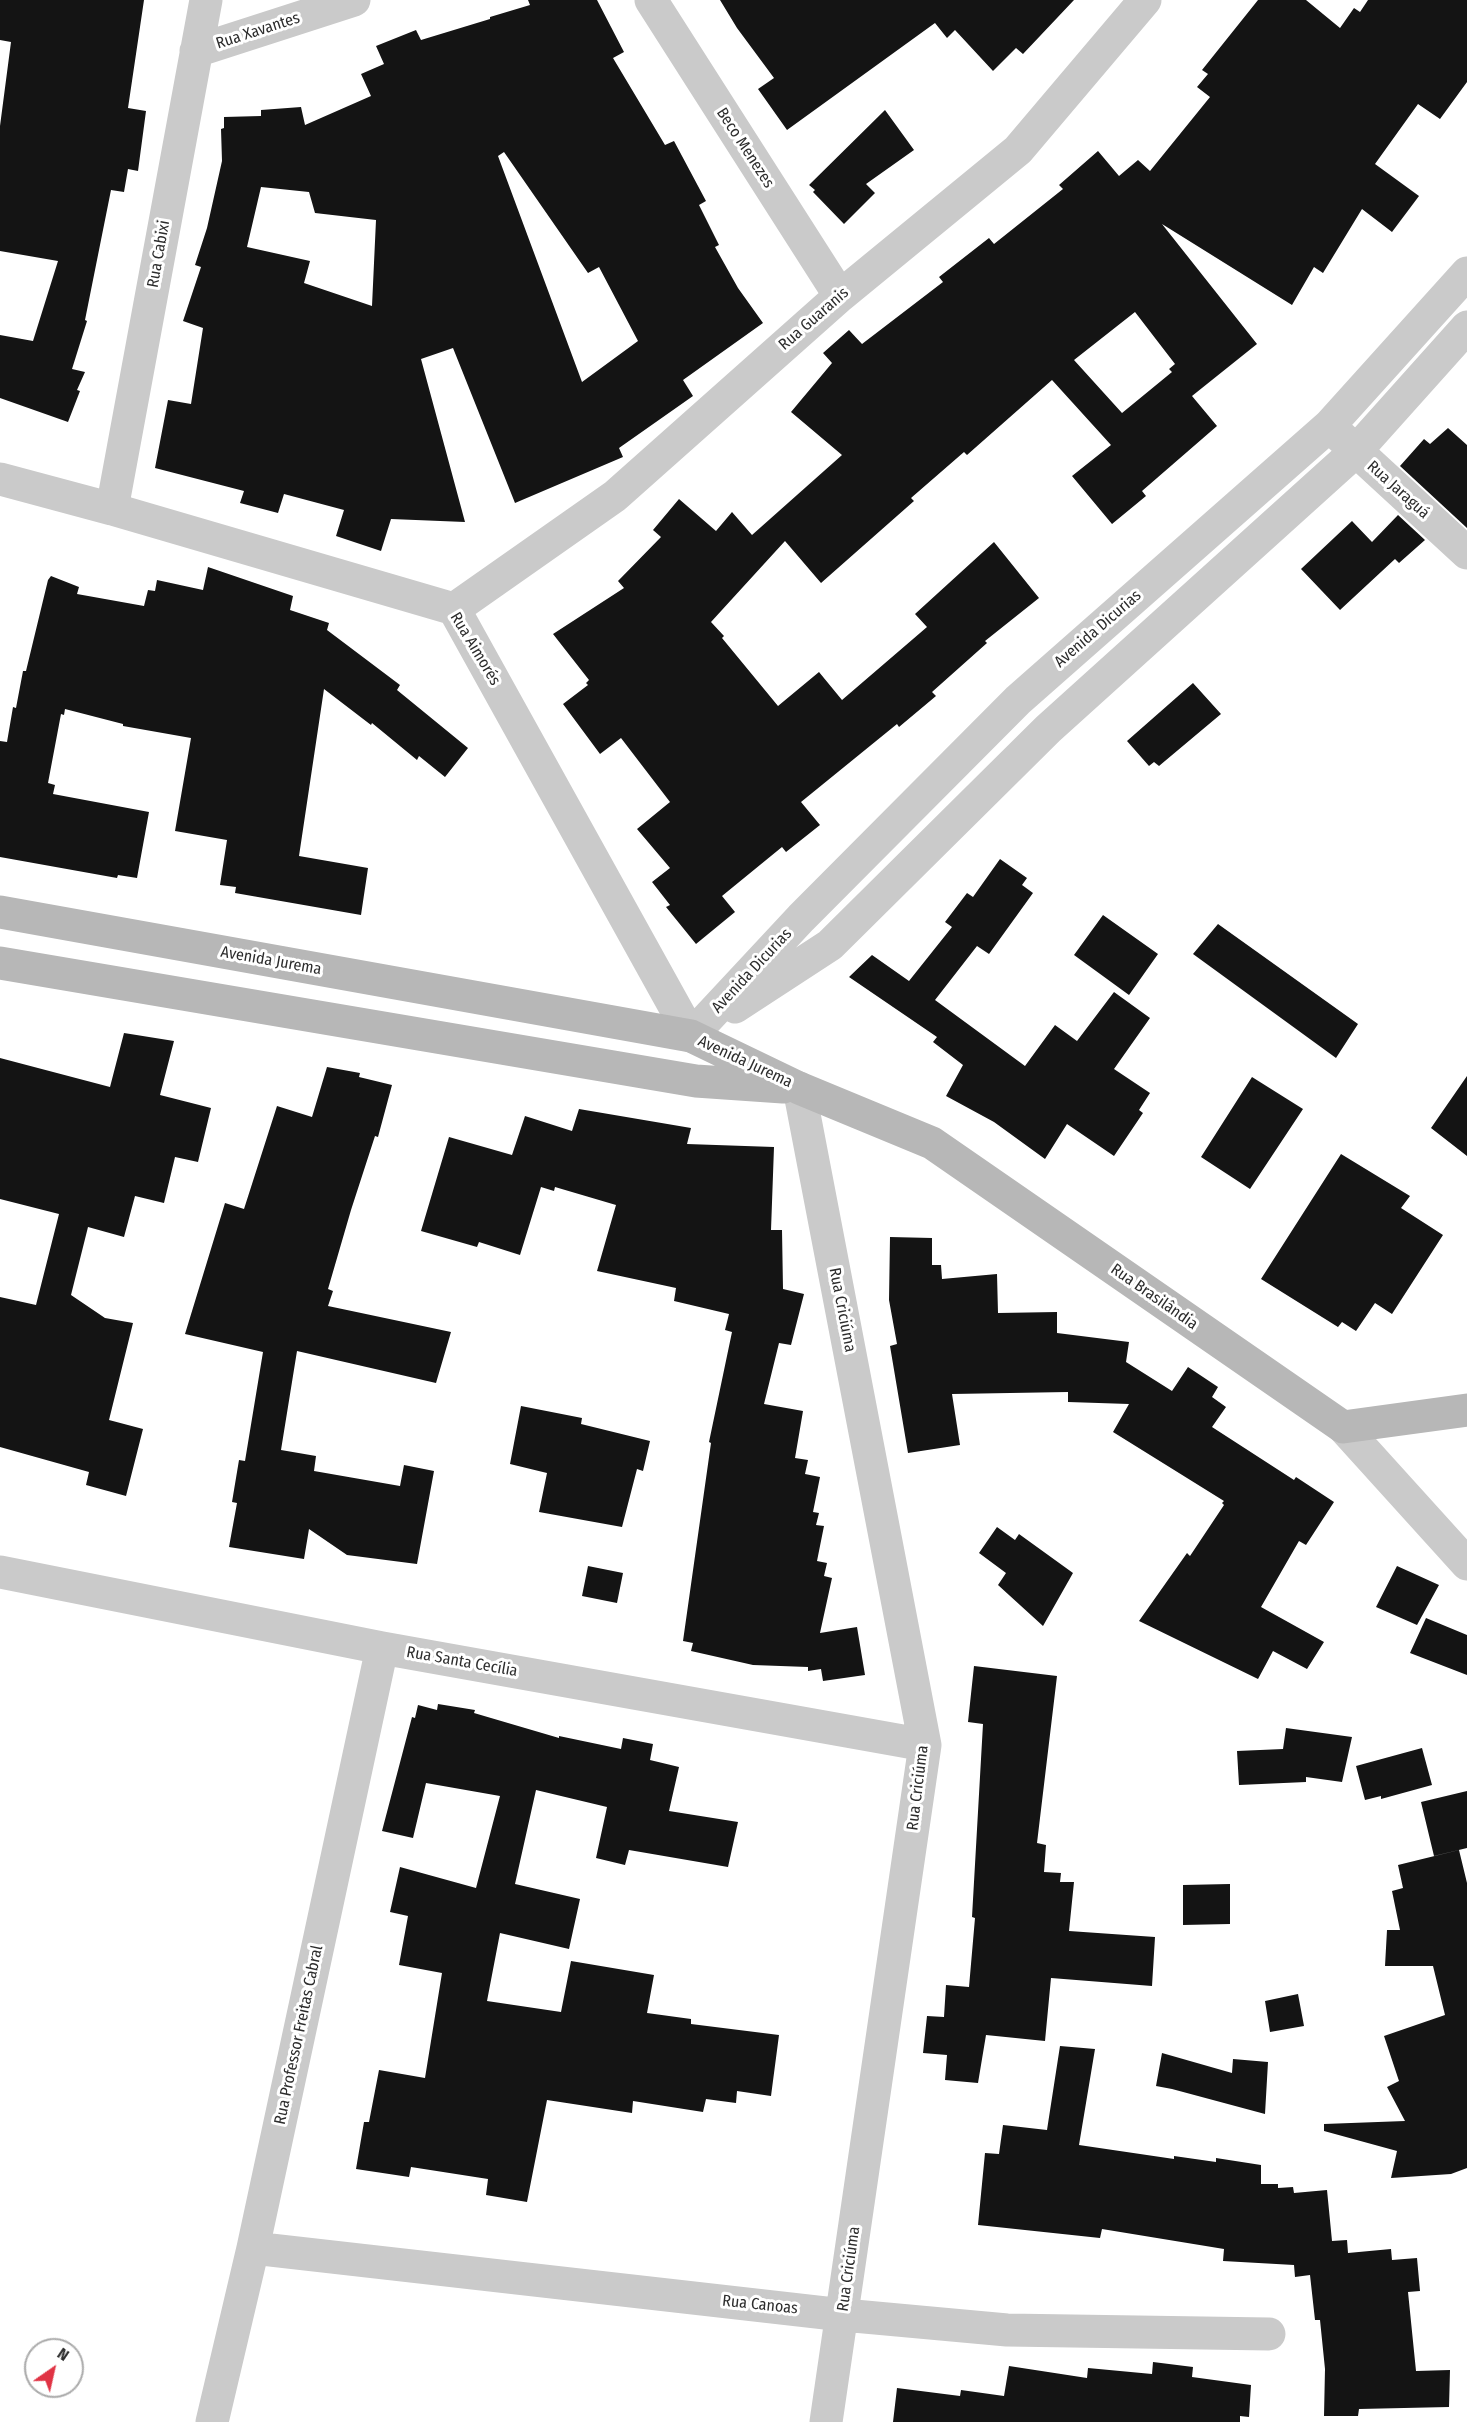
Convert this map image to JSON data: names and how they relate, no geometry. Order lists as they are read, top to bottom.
{
  "streets": {
    "main road": ["Avenida Jurema", "Rua Brasilândia"],
    "street": [
      "Rua Xavantes",
      "Beco Menezes",
      "Rua Cabixi",
      "Rua Guaranis",
      "Rua Jaraguá",
      "Avenida Dicurias",
      "Rua Aimorés",
      "Rua Criciúma",
      "Rua Santa Cecília",
      "Rua Professor Freitas Cabral",
      "Rua Canoas"
    ]
  },
  "crossings": [
    ["Rua Xavantes", "Rua Cabixi"],
    ["Beco Menezes", "Rua Guaranis"],
    ["Rua Cabixi", "Rua Aimorés"],
    ["Rua Guaranis", "Rua Aimorés"],
    ["Rua Jaraguá", "Avenida Dicurias"],
    ["Avenida Dicurias", "Rua Aimorés"],
    ["Avenida Dicurias", "Avenida Jurema"],
    ["Rua Aimorés", "Avenida Jurema"],
    ["Avenida Jurema", "Rua Brasilândia"],
    ["Avenida Jurema", "Rua Criciúma"],
    ["Rua Brasilândia", "Rua Criciúma"],
    ["Rua Criciúma", "Rua Santa Cecília"],
    ["Rua Criciúma", "Rua Canoas"],
    ["Rua Santa Cecília", "Rua Professor Freitas Cabral"],
    ["Rua Professor Freitas Cabral", "Rua Canoas"]
  ],
  "north": "top right"
}
